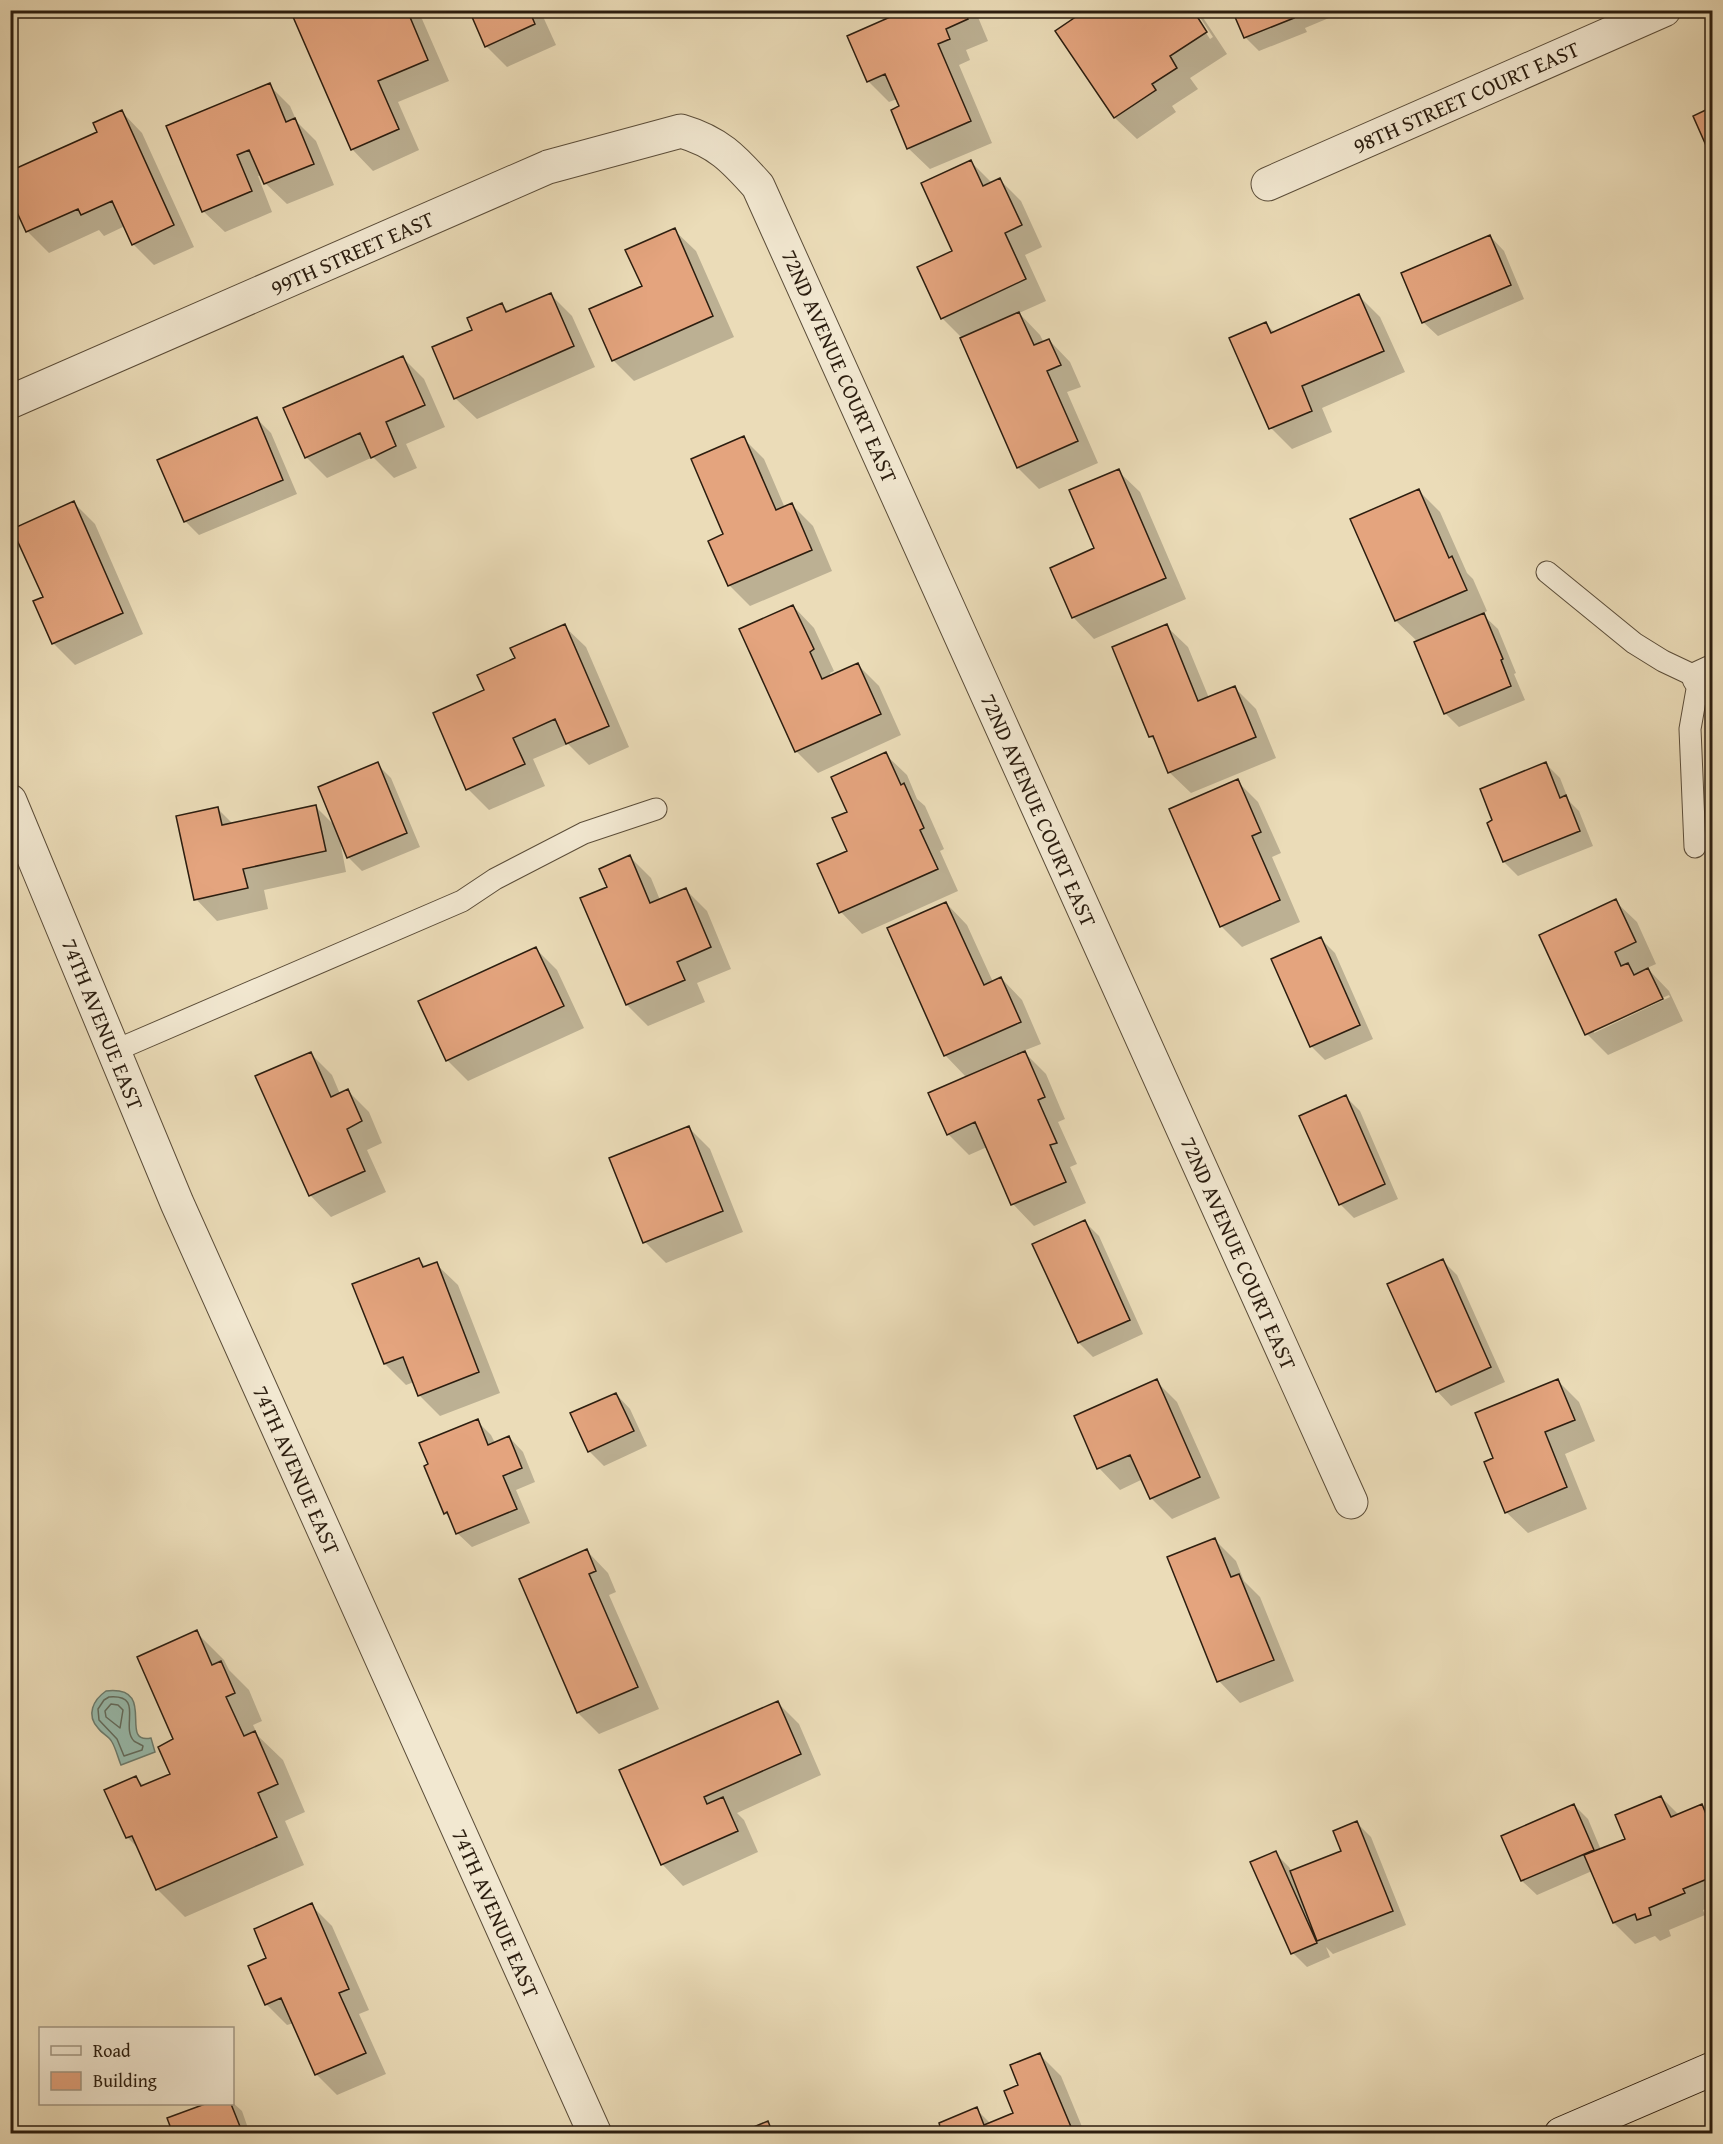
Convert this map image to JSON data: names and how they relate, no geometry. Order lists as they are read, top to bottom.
{
  "streets": {
    "street": [
      "98TH STREET COURT EAST",
      "99TH STREET EAST",
      "72ND AVENUE COURT EAST",
      "74TH AVENUE EAST"
    ]
  },
  "crossings": [
    ["99TH STREET EAST", "72ND AVENUE COURT EAST"]
  ],
  "legend": ["Road", "Building"]
}
